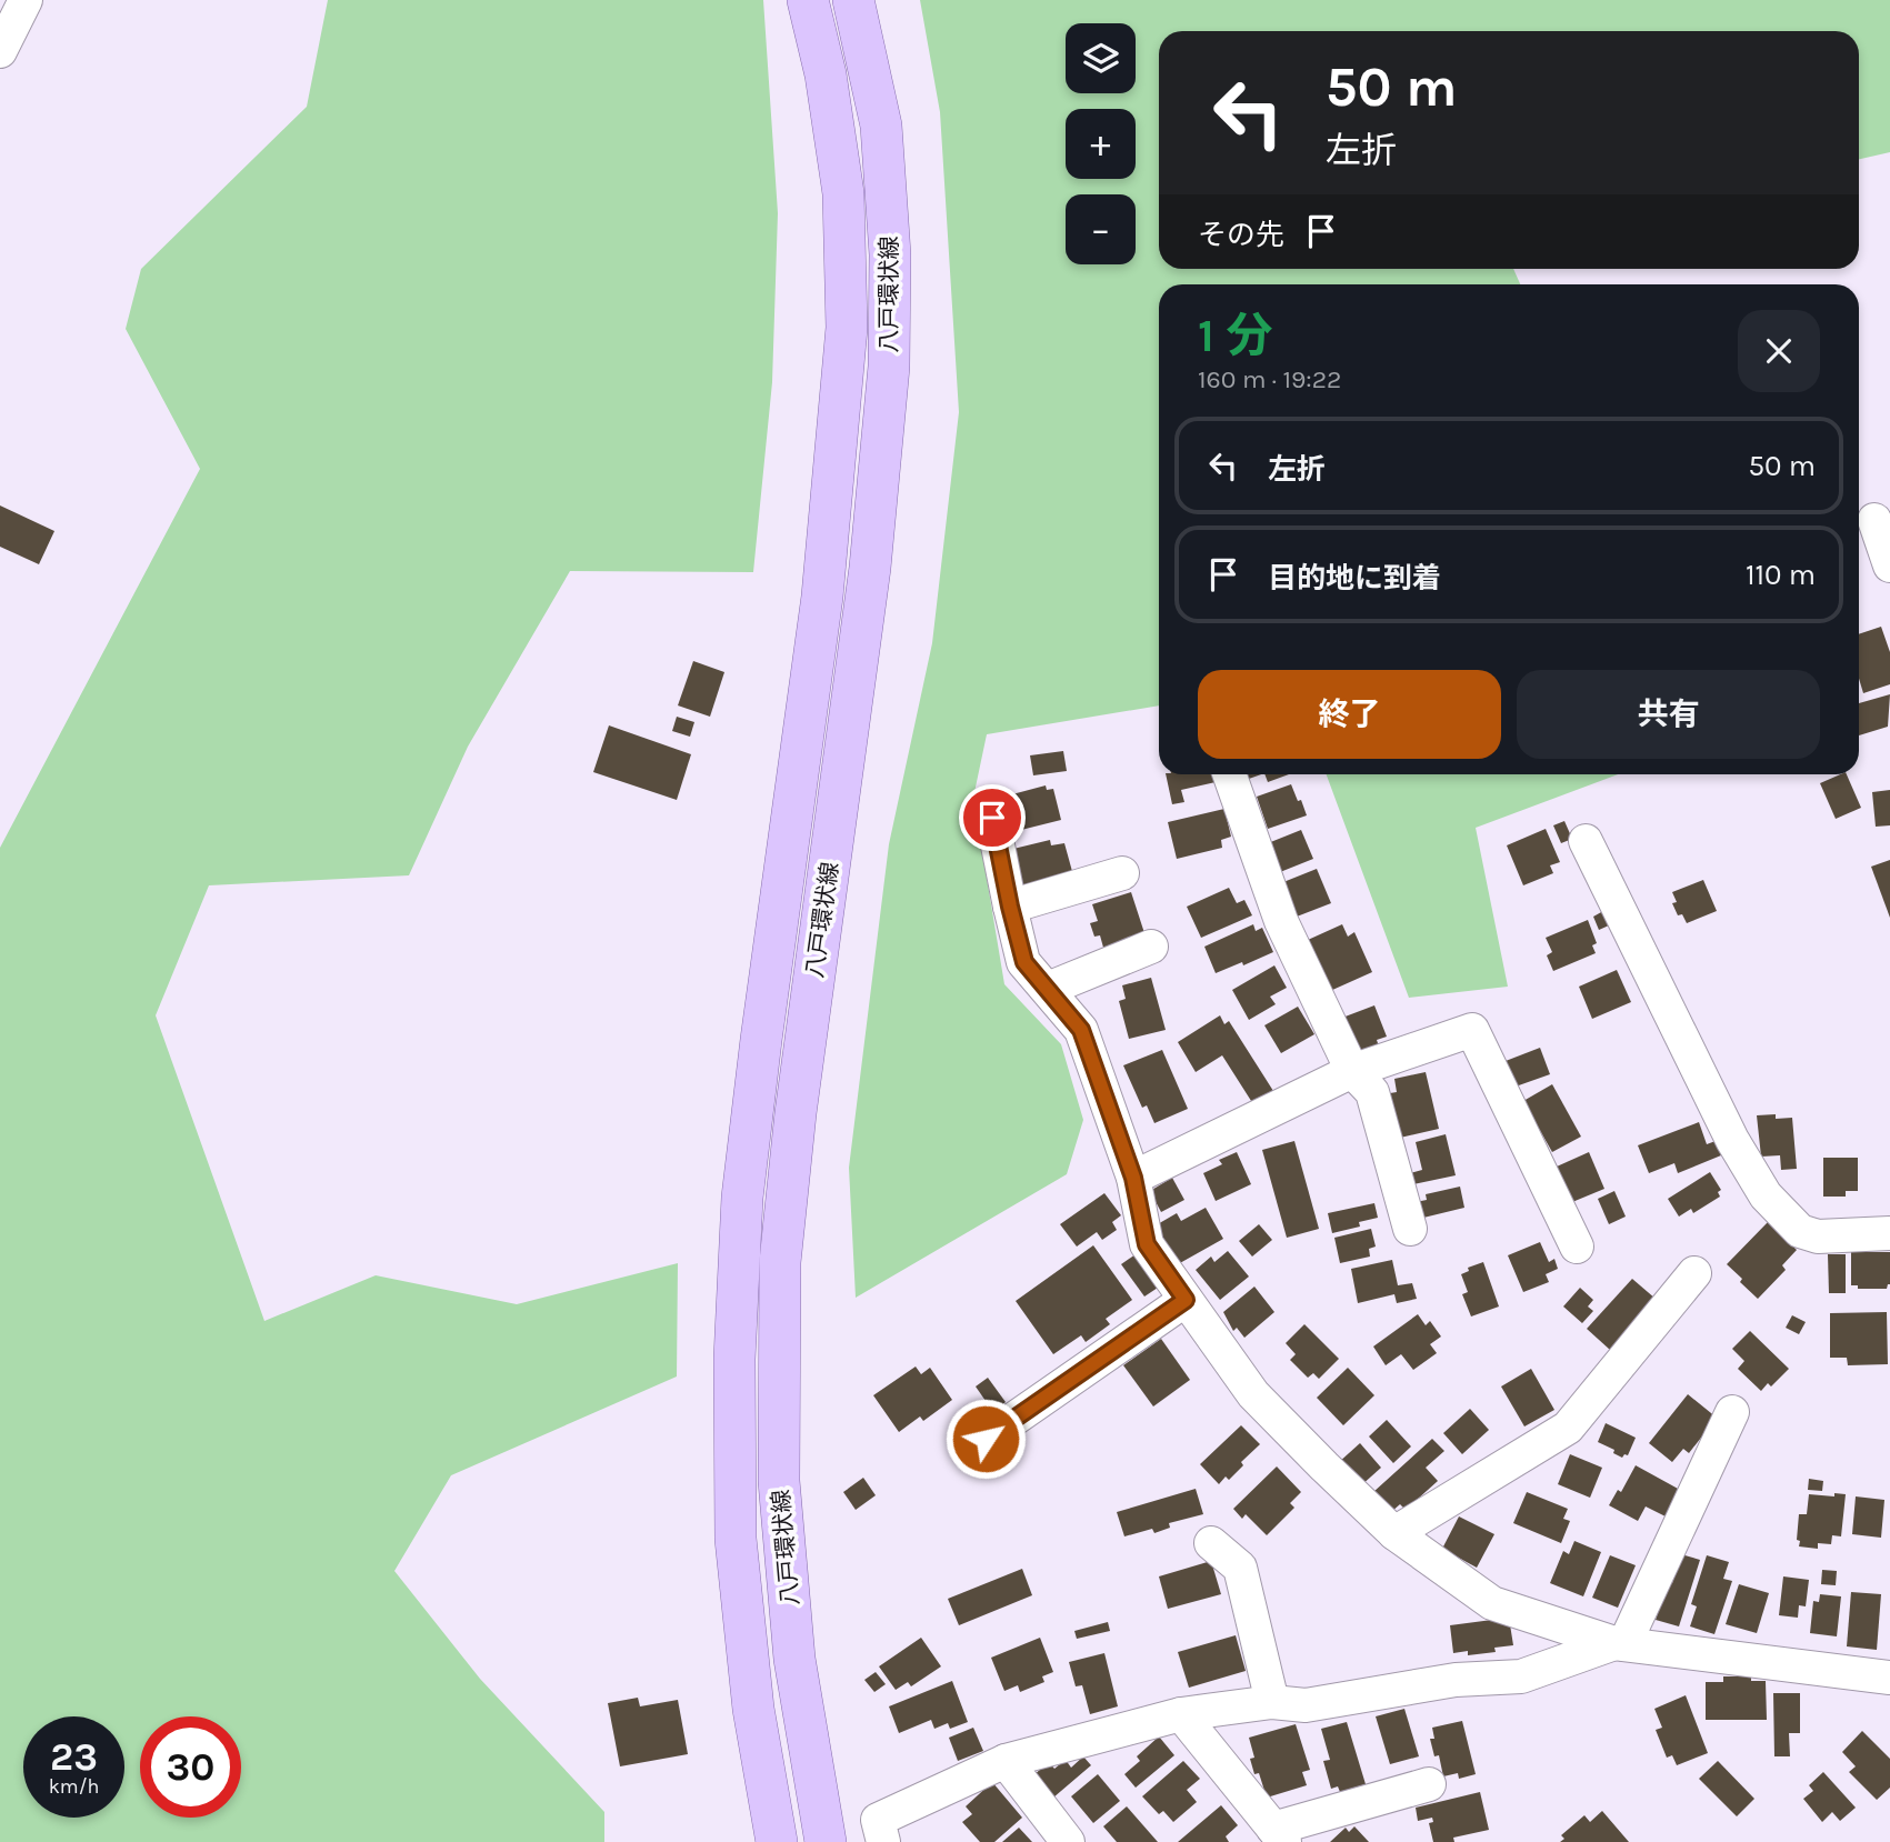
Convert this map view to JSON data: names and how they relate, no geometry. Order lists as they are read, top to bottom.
{
  "streets": {
    "main road": ["八戸環状線"]
  },
  "page": {
    "map_buttons": ["+", "−"],
    "turn": ["50 m", "左折"],
    "then": "その先",
    "heading": ["1 分", "160 m · 19:22"],
    "list": [
      {
        "name": "左折",
        "value": "50 m"
      },
      {
        "name": "目的地に到着",
        "value": "110 m"
      }
    ],
    "buttons": ["終了", "共有"],
    "speed": "23 km/h",
    "limit": "30"
  }
}
